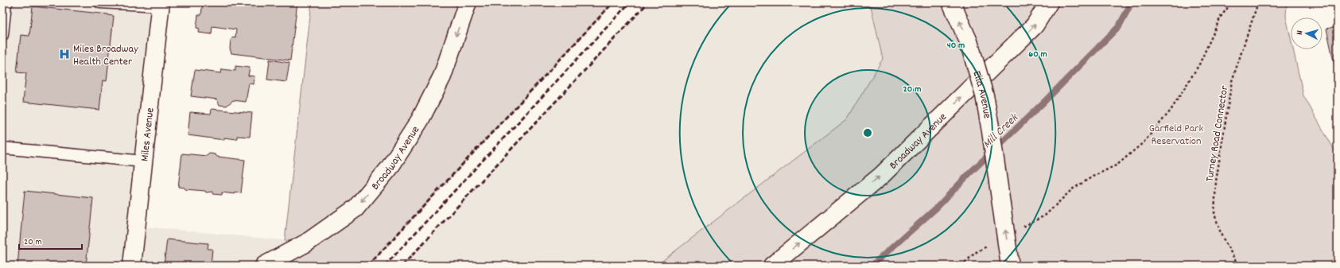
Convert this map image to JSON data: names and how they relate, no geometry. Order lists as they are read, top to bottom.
{
  "streets": {
    "main road": ["Ella Avenue", "Miles Avenue", "Broadway Avenue"],
    "path": ["Turney Road Connector"]
  },
  "one_way": ["Ella Avenue"],
  "water": ["Mill Creek"],
  "parks": ["Garfield Park Reservation"],
  "places": {
    "hospital": ["Miles Broadway Health Center"]
  },
  "scale_bar": "20 m",
  "north": "left",
  "rings": ["40 m", "60 m", "20 m"]
}
